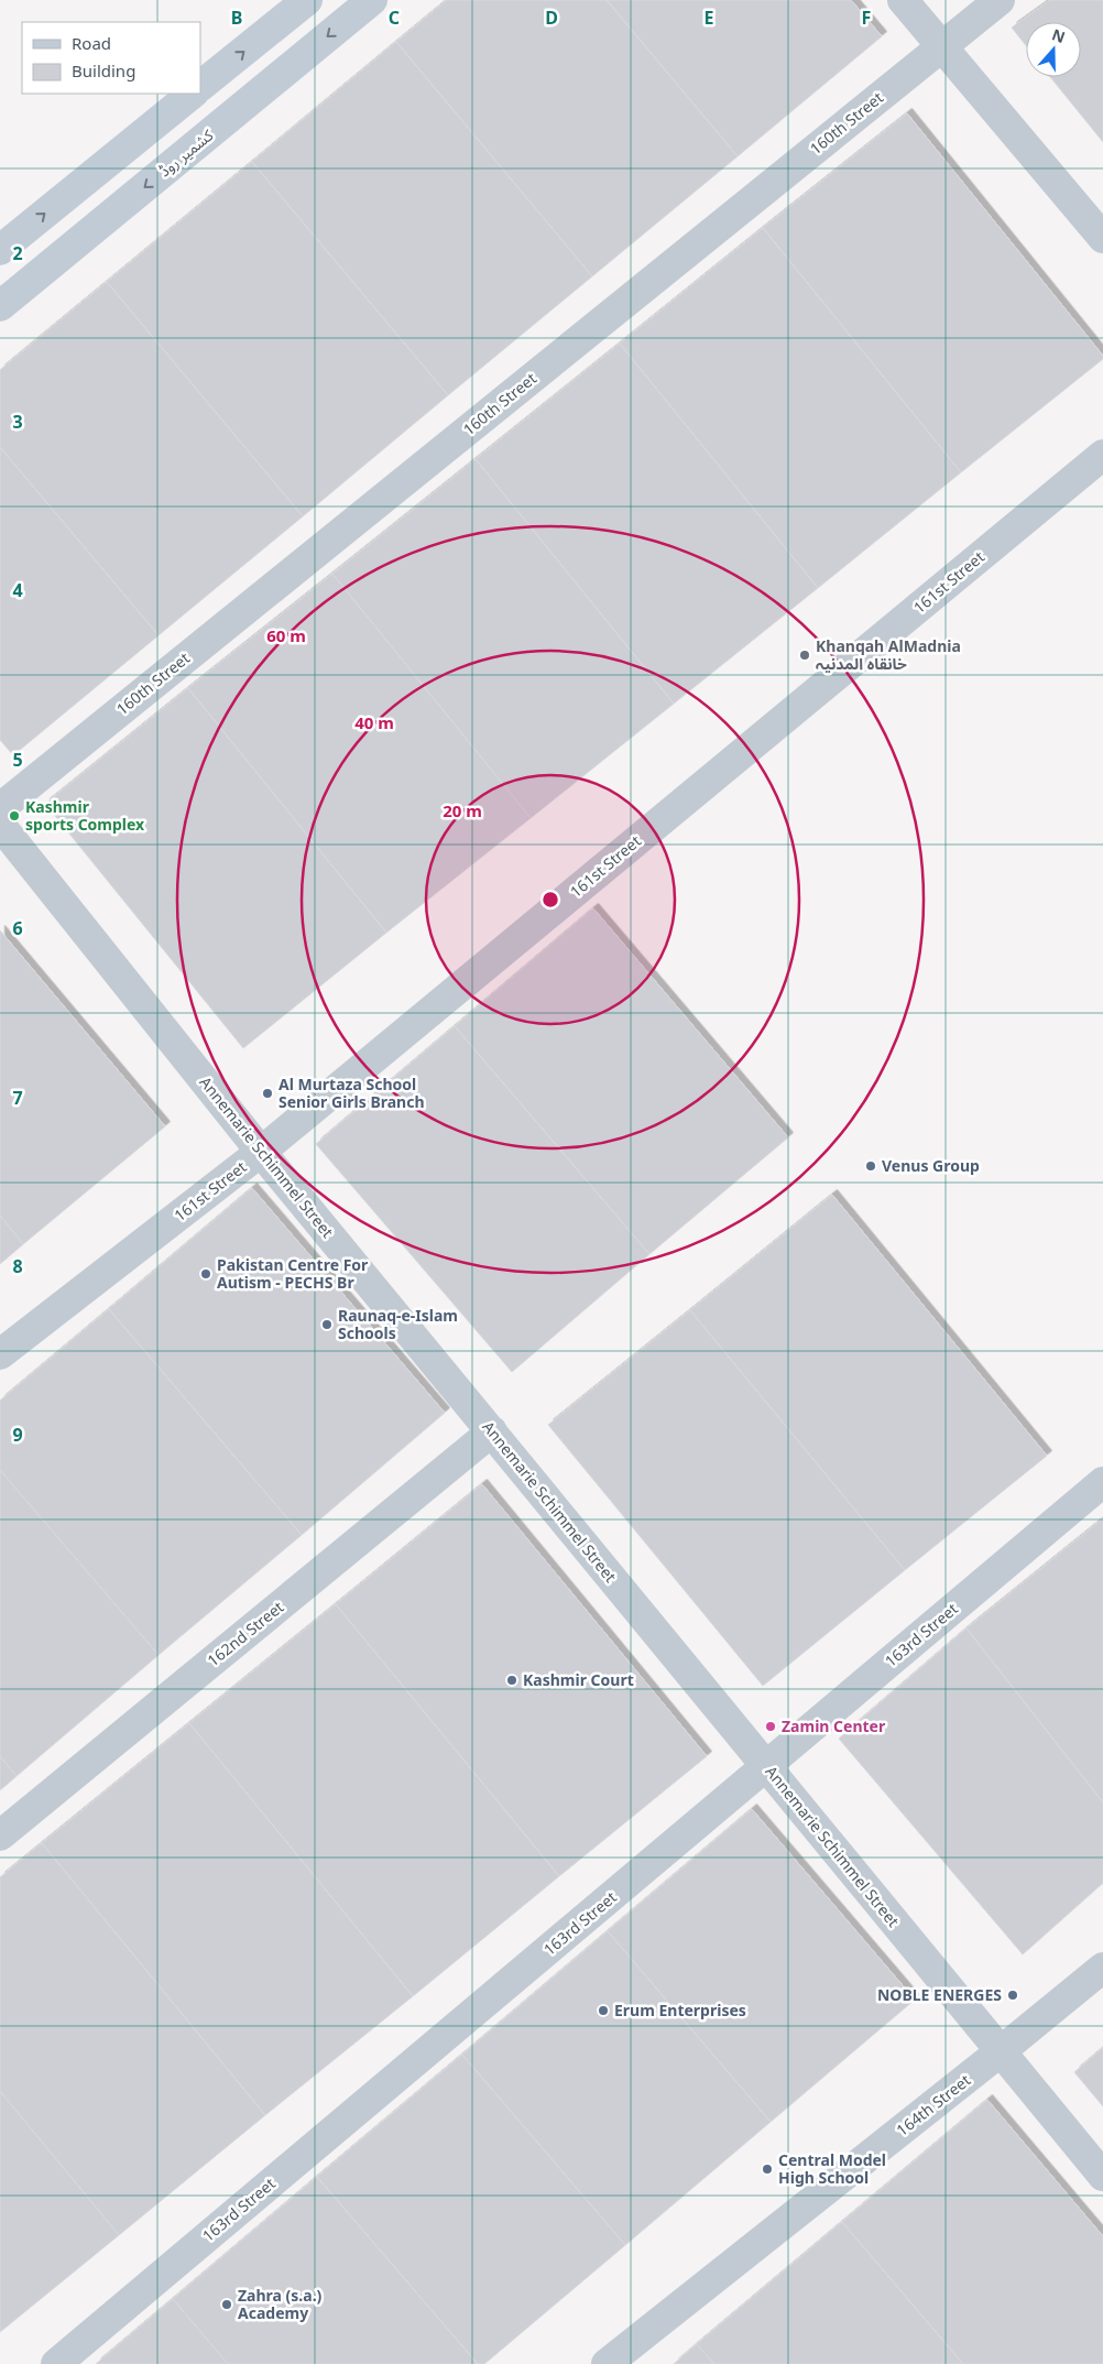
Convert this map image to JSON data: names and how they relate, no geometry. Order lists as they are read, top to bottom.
{
  "streets": {
    "main road": ["کشمیر روڈ"],
    "street": [
      "160th Street",
      "161st Street",
      "Annemarie Schimmel Street",
      "162nd Street",
      "163rd Street",
      "164th Street"
    ]
  },
  "crossings": [
    ["161st Street", "Annemarie Schimmel Street"],
    ["Annemarie Schimmel Street", "162nd Street"],
    ["Annemarie Schimmel Street", "163rd Street"],
    ["Annemarie Schimmel Street", "164th Street"]
  ],
  "places": [
    "Khanqah AlMadnia خانقاہ المدنیہ",
    "Kashmir sports Complex",
    "Al Murtaza School Senior Girls Branch",
    "Venus Group",
    "Pakistan Centre For Autism - PECHS Br",
    "Raunaq-e-Islam Schools",
    "Kashmir Court",
    "Zamin Center",
    "NOBLE ENERGES",
    "Erum Enterprises",
    "Central Model High School",
    "Zahra (s.a.) Academy"
  ],
  "legend": ["Road", "Building"],
  "north": "top",
  "grid": {
    "columns": [
      "B",
      "C",
      "D",
      "E",
      "F"
    ],
    "rows": [
      "2",
      "3",
      "4",
      "5",
      "6",
      "7",
      "8",
      "9"
    ]
  },
  "rings": ["60 m", "40 m", "20 m"]
}
